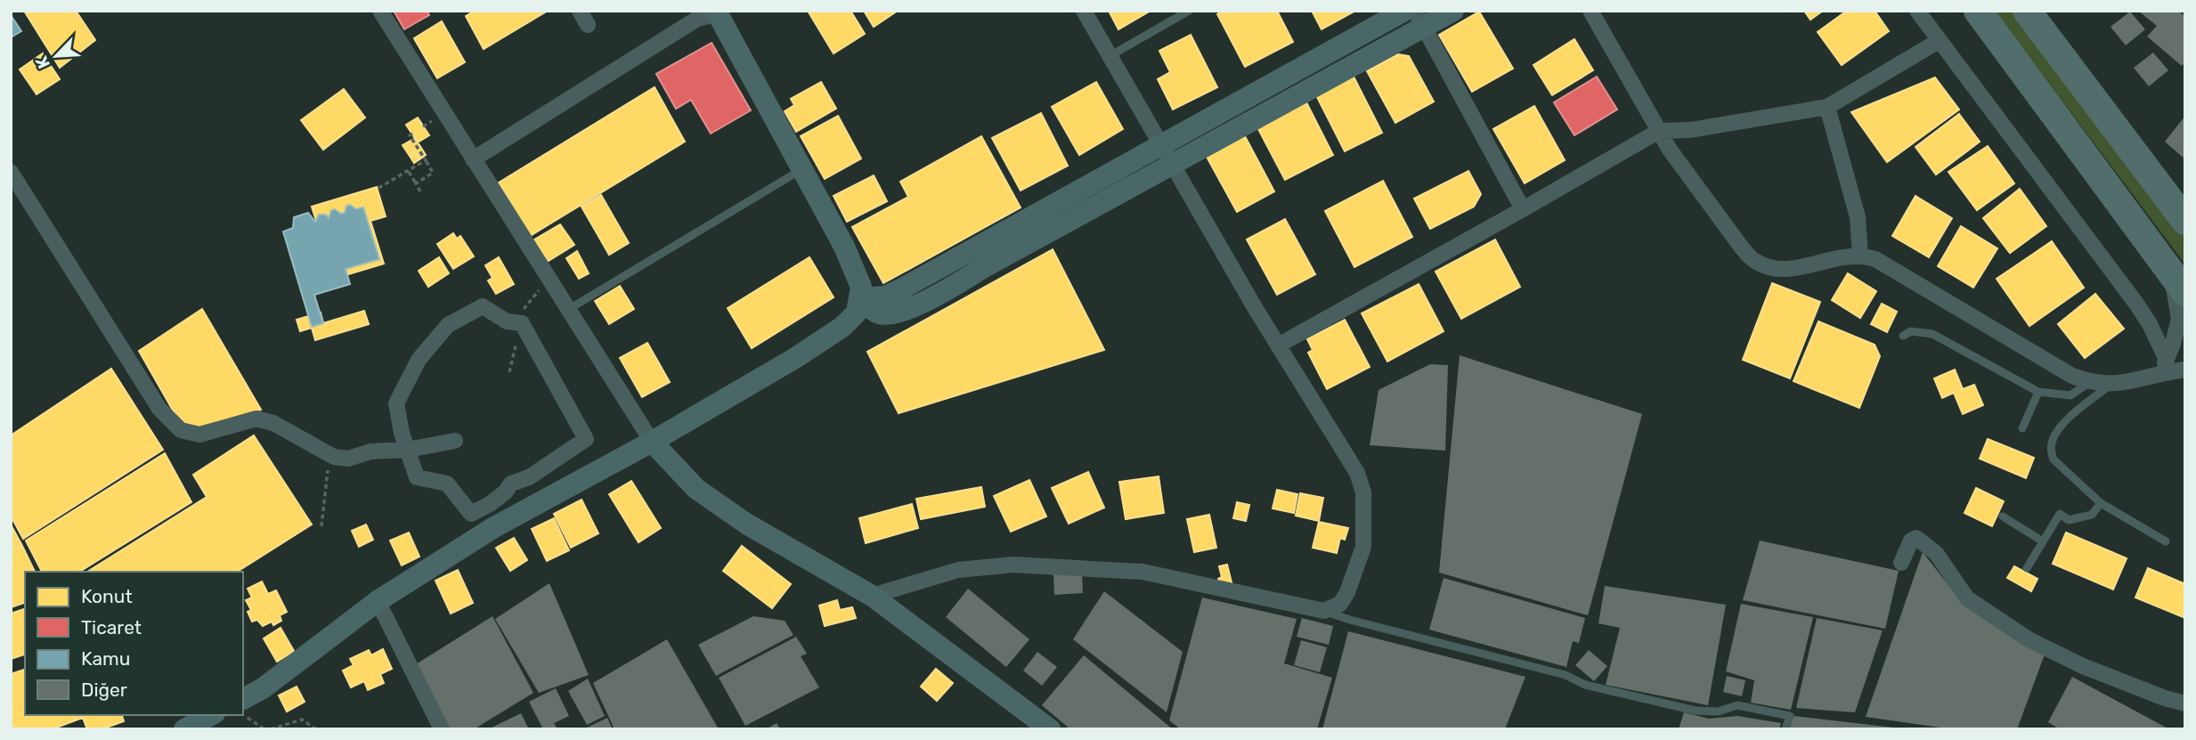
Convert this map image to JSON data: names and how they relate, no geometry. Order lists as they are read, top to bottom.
{
  "legend": [
    "Konut",
    "Ticaret",
    "Kamu",
    "Diğer"
  ],
  "north": "bottom left"
}
